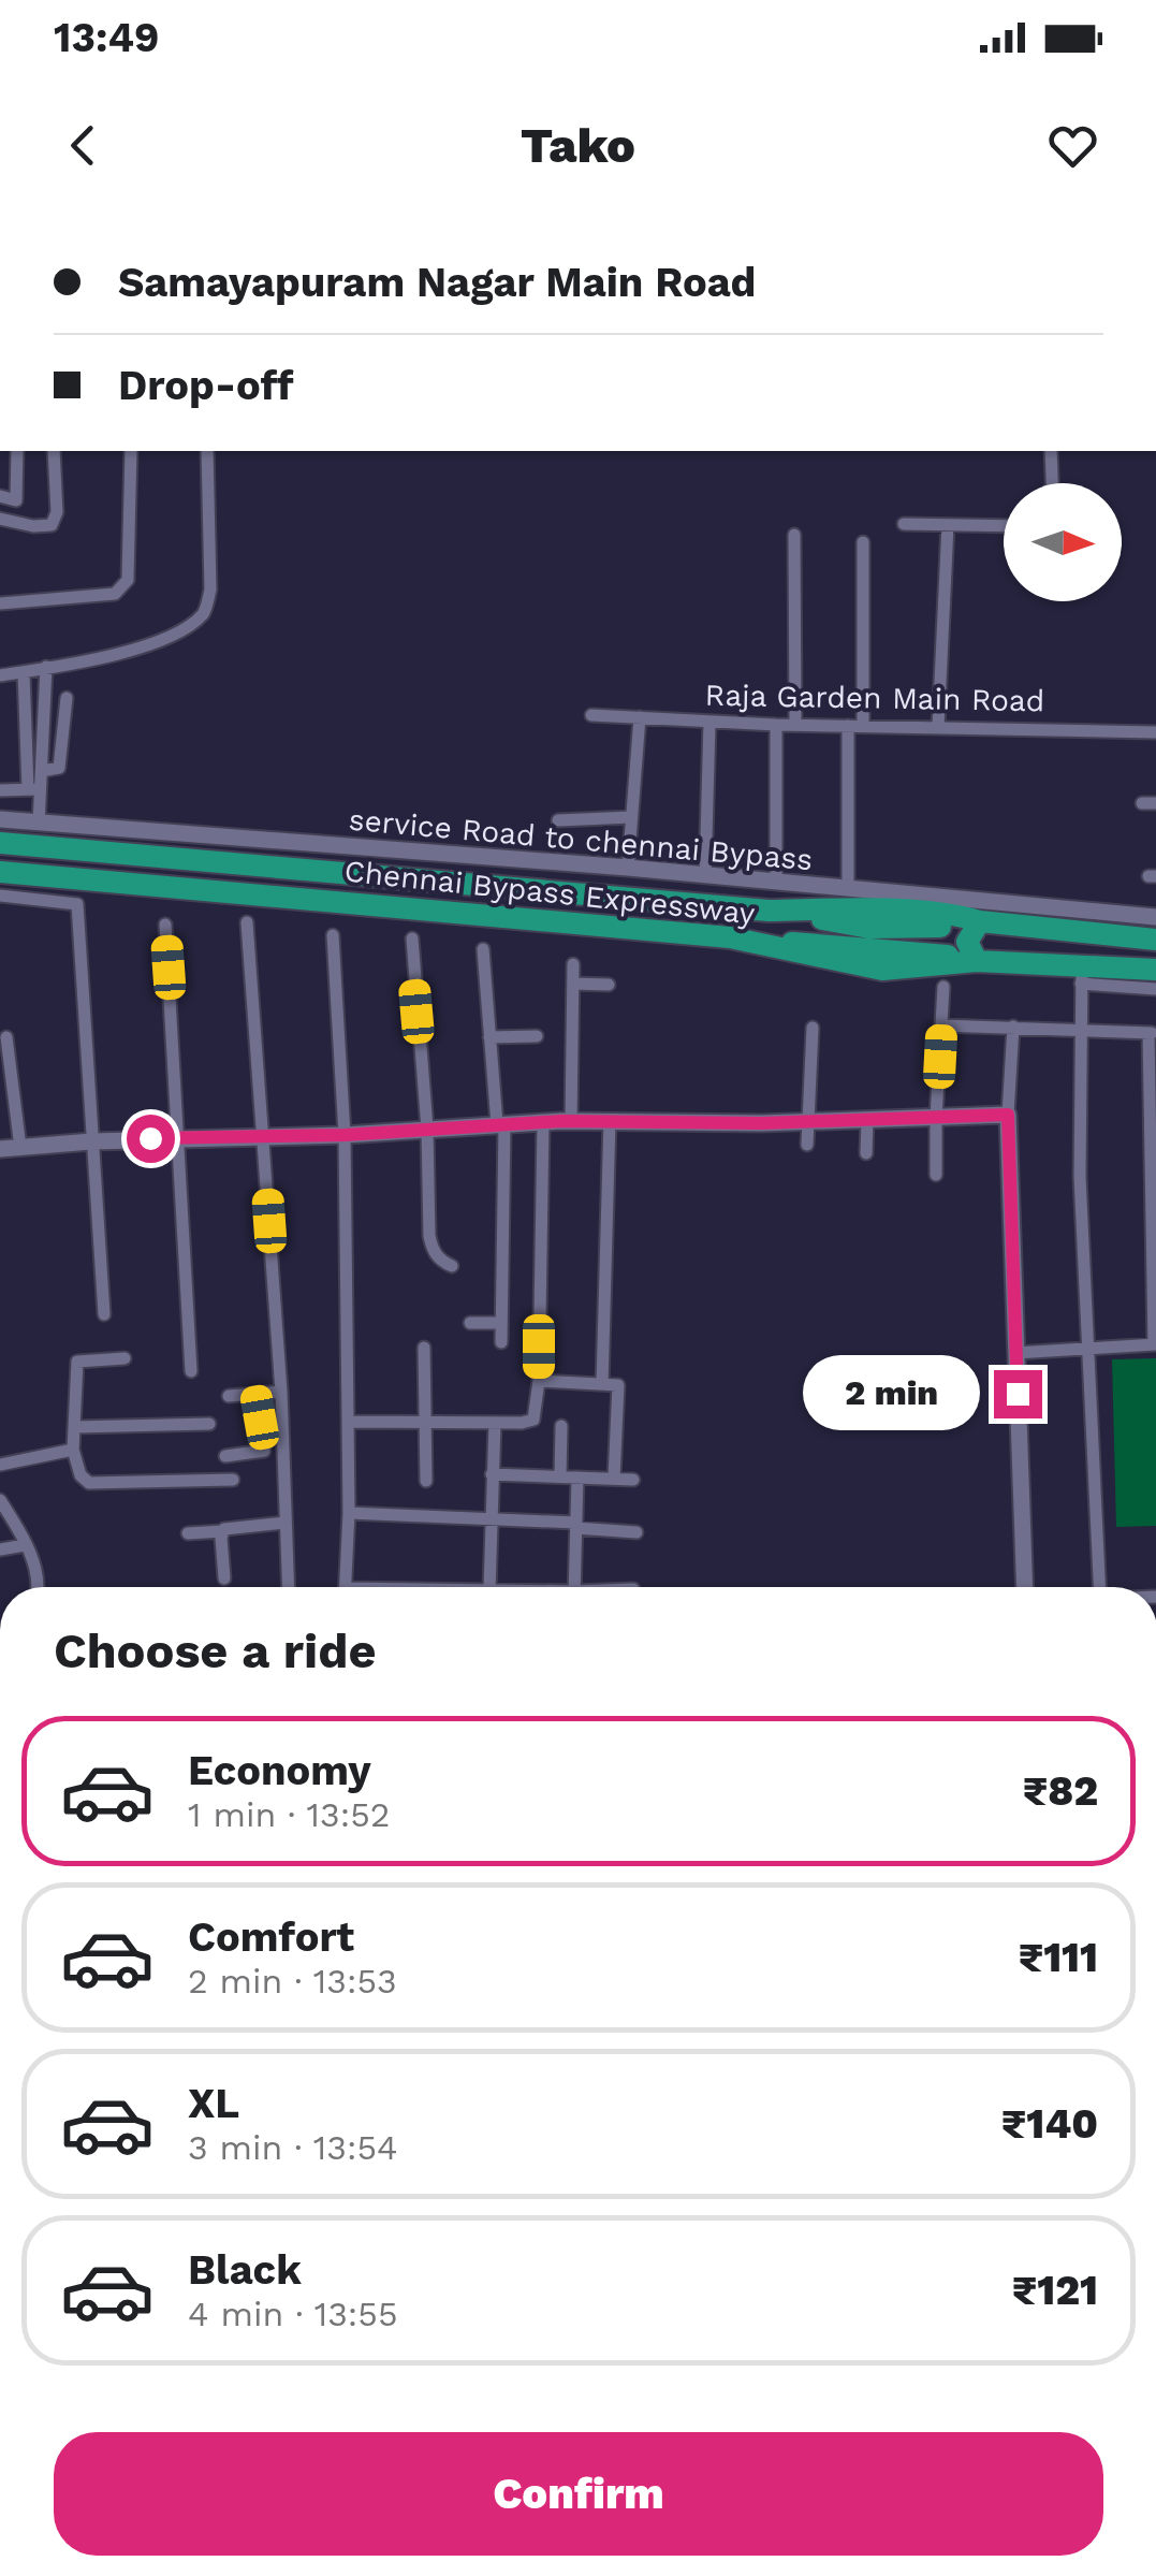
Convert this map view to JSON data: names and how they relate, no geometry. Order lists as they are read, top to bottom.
{
  "streets": {
    "highway": ["Chennai Bypass Expressway"],
    "street": ["Raja Garden Main Road", "service Road to chennai Bypass"]
  },
  "north": "right",
  "page": {
    "status": "13:49",
    "header": "Tako",
    "banner": ["Samayapuram Nagar Main Road", "Drop-off"],
    "bubble": "2 min",
    "heading": "Choose a ride",
    "list": [
      {
        "name": "Economy",
        "note": "1 min · 13:52",
        "value": "₹82"
      },
      {
        "name": "Comfort",
        "note": "2 min · 13:53",
        "value": "₹111"
      },
      {
        "name": "XL",
        "note": "3 min · 13:54",
        "value": "₹140"
      },
      {
        "name": "Black",
        "note": "4 min · 13:55",
        "value": "₹121"
      }
    ],
    "buttons": "Confirm"
  }
}
